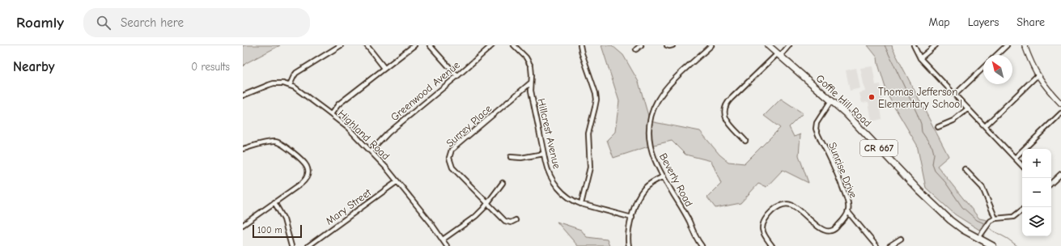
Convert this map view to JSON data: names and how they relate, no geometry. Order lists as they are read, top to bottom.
{
  "streets": {
    "main road": ["Goffle Hill Road", "CR 667"],
    "street": [
      "Greenwood Avenue",
      "Surrey Place",
      "Hillcrest Avenue",
      "Highland Road",
      "Sunrise Drive",
      "Beverly Road",
      "Mary Street"
    ]
  },
  "crossings": [
    ["Greenwood Avenue", "Highland Road"],
    ["Goffle Hill Road", "Sunrise Drive"],
    ["Surrey Place", "Hillcrest Avenue"],
    ["Highland Road", "Mary Street"]
  ],
  "places": ["Thomas Jefferson Elementary School"],
  "scale_bar": "100 m",
  "north": "top left",
  "page": {
    "header": "Roamly",
    "search": "Search here",
    "nav": ["Map", "Layers", "Share"],
    "heading": ["Nearby", "0 results"],
    "map_buttons": ["+", "−"],
    "scale": "100 m"
  }
}
